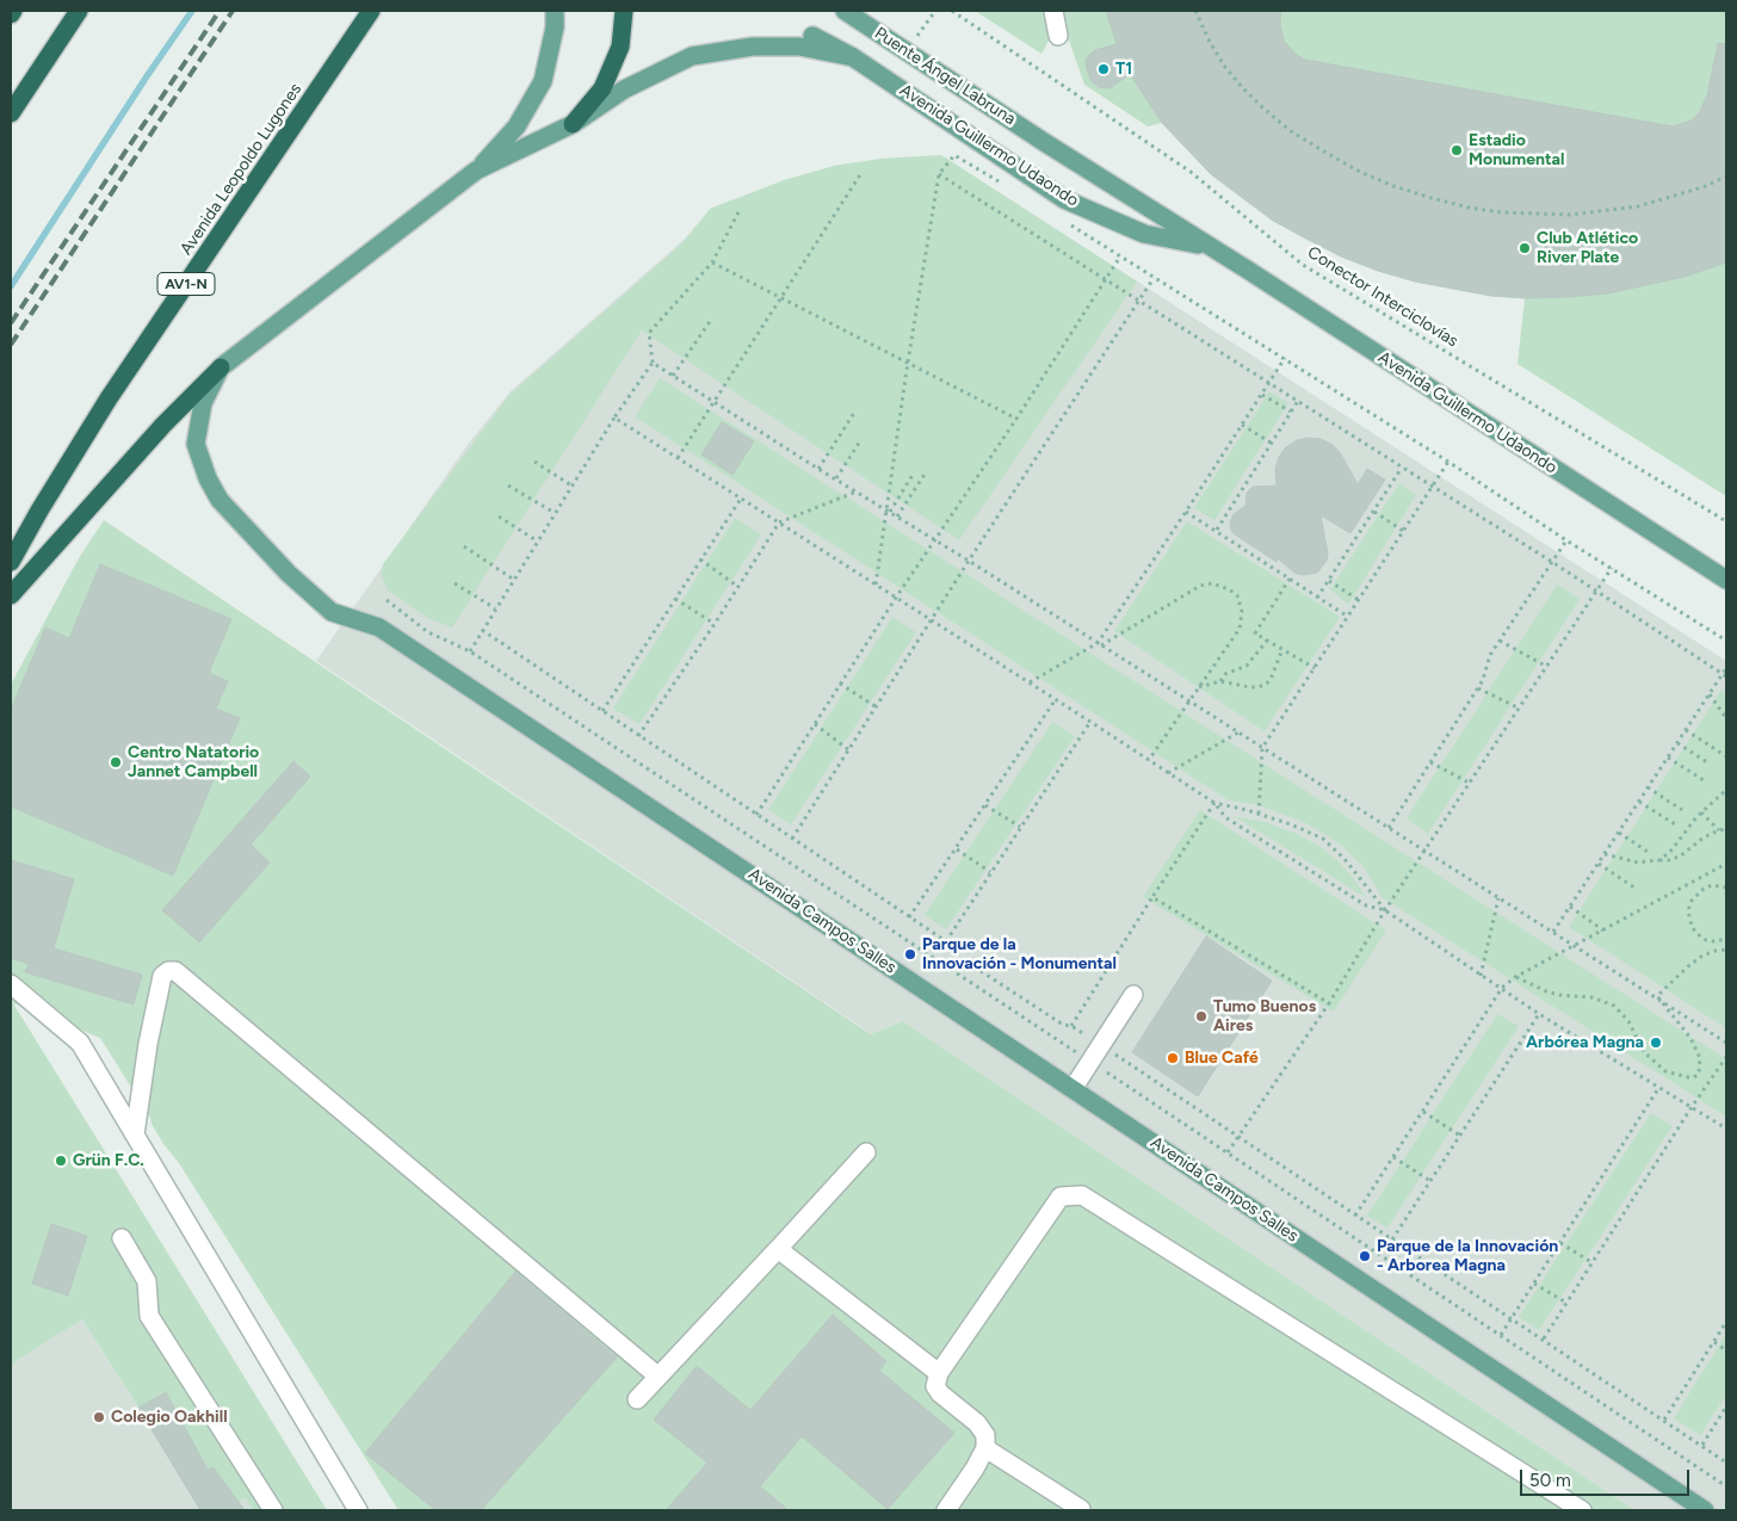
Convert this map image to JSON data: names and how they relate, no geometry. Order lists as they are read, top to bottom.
{
  "streets": {
    "highway": ["Avenida Leopoldo Lugones", "AV1-N"],
    "main road": ["Puente Ángel Labruna", "Avenida Guillermo Udaondo", "Avenida Campos Salles"],
    "path": ["Conector Interciclovías"]
  },
  "crossings": [
    ["Puente Ángel Labruna", "Avenida Guillermo Udaondo"]
  ],
  "places": [
    "T1",
    "Estadio Monumental",
    "Club Atlético River Plate",
    "Centro Natatorio Jannet Campbell",
    "Parque de la Innovación - Monumental",
    "Tumo Buenos Aires",
    "Arbórea Magna",
    "Blue Café",
    "Grün F.C.",
    "Parque de la Innovación - Arborea Magna",
    "Colegio Oakhill"
  ],
  "scale_bar": "50 m"
}
